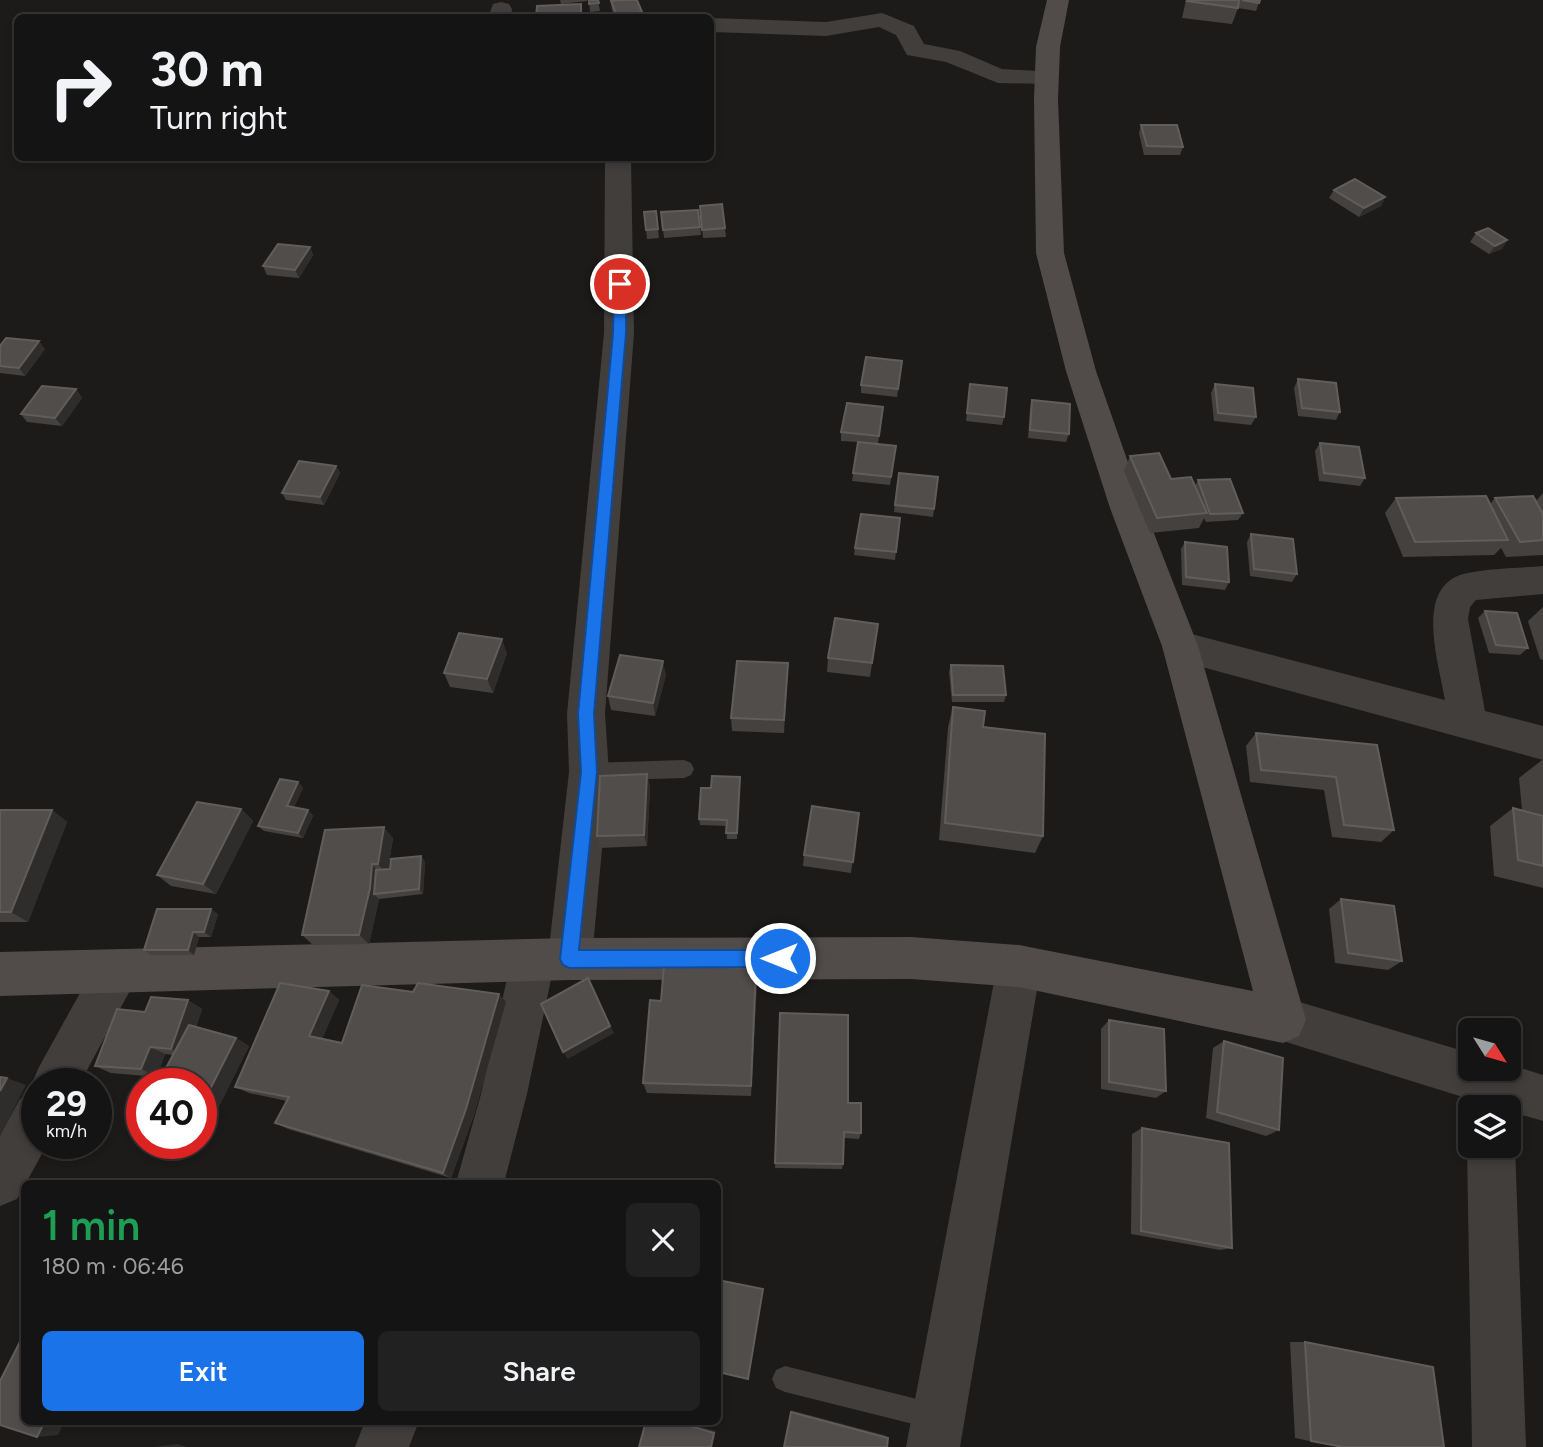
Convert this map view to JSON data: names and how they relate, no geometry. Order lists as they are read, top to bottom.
{
  "north": "bottom right",
  "page": {
    "turn": ["30 m", "Turn right"],
    "speed": "29 km/h",
    "limit": "40",
    "heading": ["1 min", "180 m · 06:46"],
    "buttons": ["Exit", "Share"]
  }
}
